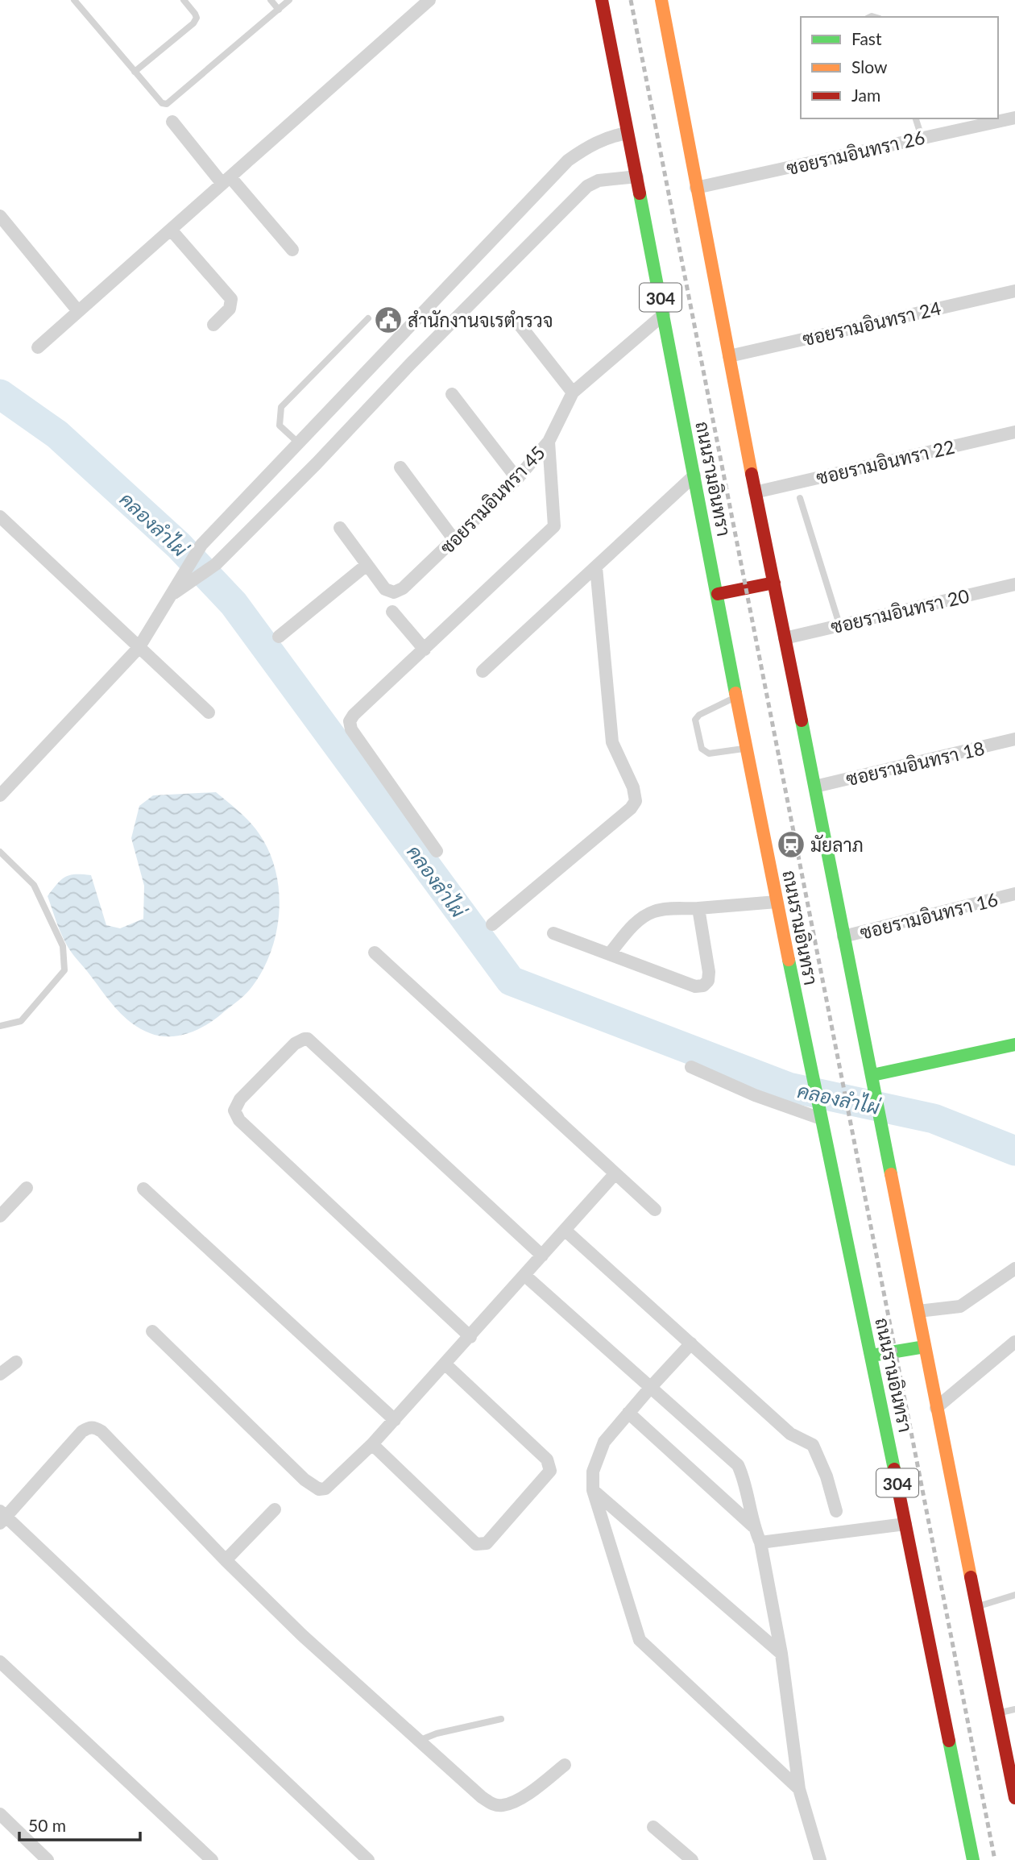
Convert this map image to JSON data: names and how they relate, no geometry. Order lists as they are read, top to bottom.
{
  "streets": {
    "main road": ["304", "ถนนรามอินทรา"],
    "street": [
      "ซอยรามอินทรา 26",
      "ซอยรามอินทรา 24",
      "ซอยรามอินทรา 22",
      "ซอยรามอินทรา 45",
      "ซอยรามอินทรา 20",
      "ซอยรามอินทรา 18",
      "ซอยรามอินทรา 16"
    ]
  },
  "crossings": [
    ["ซอยรามอินทรา 26", "ถนนรามอินทรา"],
    ["ซอยรามอินทรา 24", "ถนนรามอินทรา"],
    ["ซอยรามอินทรา 22", "ถนนรามอินทรา"],
    ["ถนนรามอินทรา", "ซอยรามอินทรา 45"],
    ["ถนนรามอินทรา", "ซอยรามอินทรา 20"],
    ["ถนนรามอินทรา", "ซอยรามอินทรา 18"],
    ["ถนนรามอินทรา", "ซอยรามอินทรา 16"]
  ],
  "water": ["คลองลำไผ่"],
  "places": {
    "public building": ["สำนักงานจเรตำรวจ"],
    "station": ["มัยลาภ"]
  },
  "legend": ["Fast", "Slow", "Jam"],
  "scale_bar": "50 m"
}
